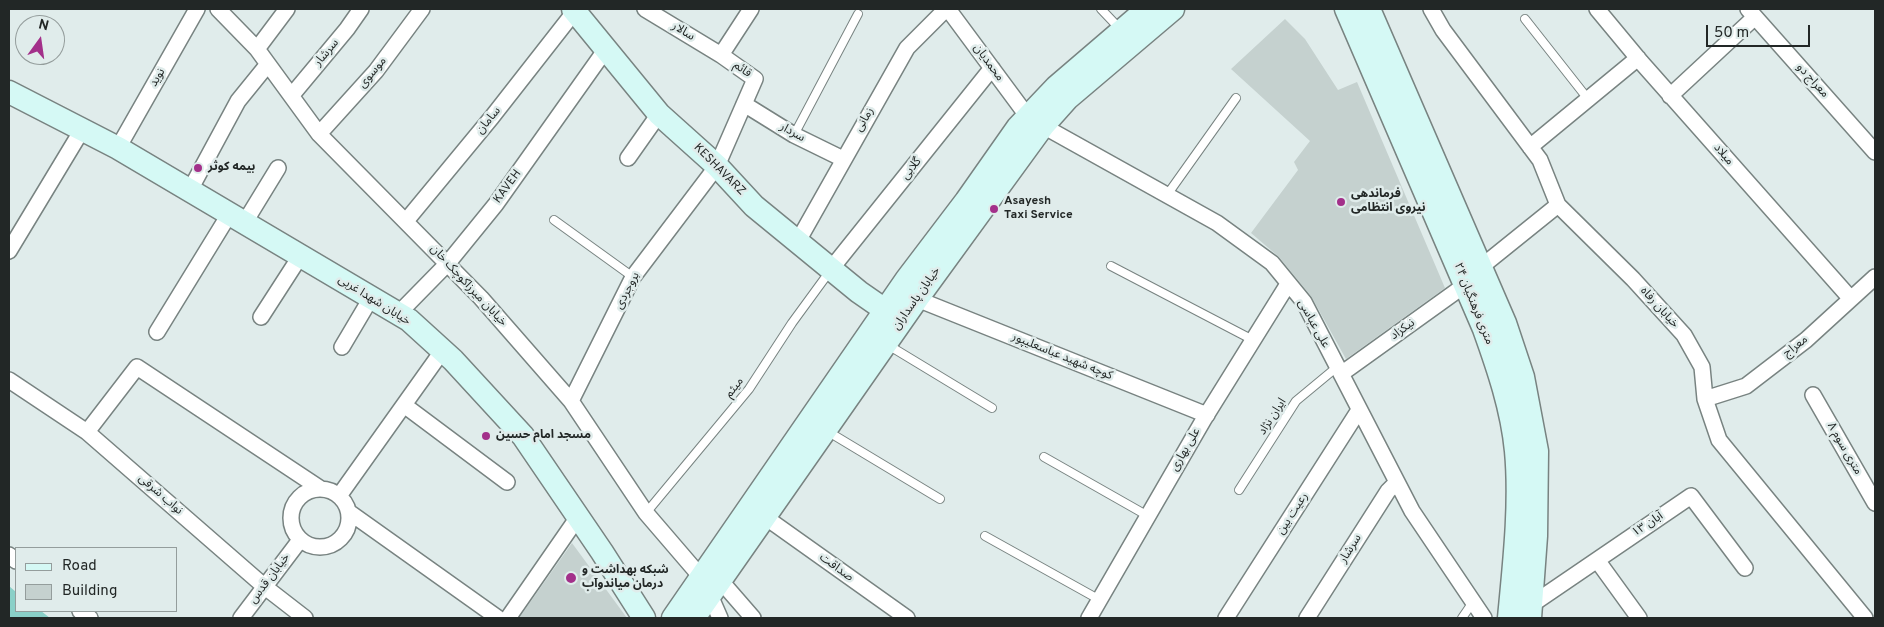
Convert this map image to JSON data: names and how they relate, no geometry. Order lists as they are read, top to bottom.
{
  "streets": {
    "main road": [
      "KESHAVARZ",
      "خیابان پاسداران",
      "خیابان شهدا غربی",
      "۲۴ متری فرهنگیان"
    ],
    "street": [
      "سالار",
      "سرشار",
      "محمدیان",
      "قائم",
      "موسوی",
      "نوید",
      "معراج دو",
      "زمانی",
      "سامان",
      "سردار",
      "میلاد",
      "گلابی",
      "KAVEH",
      "خیابان میرزاکوچک خان",
      "بروجردی",
      "خیابان رفاه",
      "علی عباسی",
      "نیکزاد",
      "معراج",
      "کوچه شهید عباسعلیپور",
      "۸ متری سوم",
      "علی بهاری",
      "نواب شرقی",
      "رعیت بین",
      "۱۳ آبان",
      "صداقت",
      "خیابان قدس"
    ],
    "lane": ["میثم", "ایران نژاد"]
  },
  "crossings": [
    ["سالار", "قائم"],
    ["سرشار", "خیابان میرزاکوچک خان"],
    ["سرشار", "علی عباسی"],
    ["محمدیان", "زمانی"],
    ["محمدیان", "گلابی"],
    ["محمدیان", "خیابان پاسداران"],
    ["محمدیان", "علی عباسی"],
    ["قائم", "سردار"],
    ["قائم", "KESHAVARZ"],
    ["قائم", "بروجردی"],
    ["موسوی", "خیابان میرزاکوچک خان"],
    ["نوید", "خیابان شهدا غربی"],
    ["زمانی", "سردار"],
    ["زمانی", "KESHAVARZ"],
    ["سامان", "KESHAVARZ"],
    ["سامان", "خیابان میرزاکوچک خان"],
    ["میلاد", "معراج"],
    ["گلابی", "KESHAVARZ"],
    ["گلابی", "میثم"],
    ["KESHAVARZ", "KAVEH"],
    ["KESHAVARZ", "بروجردی"],
    ["KESHAVARZ", "خیابان پاسداران"],
    ["KESHAVARZ", "میثم"],
    ["KAVEH", "خیابان میرزاکوچک خان"],
    ["KAVEH", "خیابان شهدا غربی"],
    ["خیابان میرزاکوچک خان", "بروجردی"],
    ["خیابان میرزاکوچک خان", "خیابان پاسداران"],
    ["خیابان میرزاکوچک خان", "میثم"],
    ["خیابان پاسداران", "علی عباسی"],
    ["خیابان پاسداران", "کوچه شهید عباسعلیپور"],
    ["خیابان پاسداران", "صداقت"],
    ["۲۴ متری فرهنگیان", "نیکزاد"],
    ["۲۴ متری فرهنگیان", "۱۳ آبان"],
    ["خیابان رفاه", "معراج"],
    ["علی عباسی", "نیکزاد"],
    ["علی عباسی", "ایران نژاد"],
    ["علی عباسی", "علی بهاری"],
    ["علی عباسی", "رعیت بین"],
    ["نیکزاد", "ایران نژاد"],
    ["کوچه شهید عباسعلیپور", "علی بهاری"],
    ["نواب شرقی", "خیابان قدس"]
  ],
  "places": [
    "بیمه کوثر",
    "فرماندهی نیروی انتظامی",
    "Asayesh Taxi Service",
    "مسجد امام حسین",
    "شبکه بهداشت و درمان میاندوآب"
  ],
  "legend": ["Road", "Building"],
  "scale_bar": "50 m",
  "north": "top"
}
